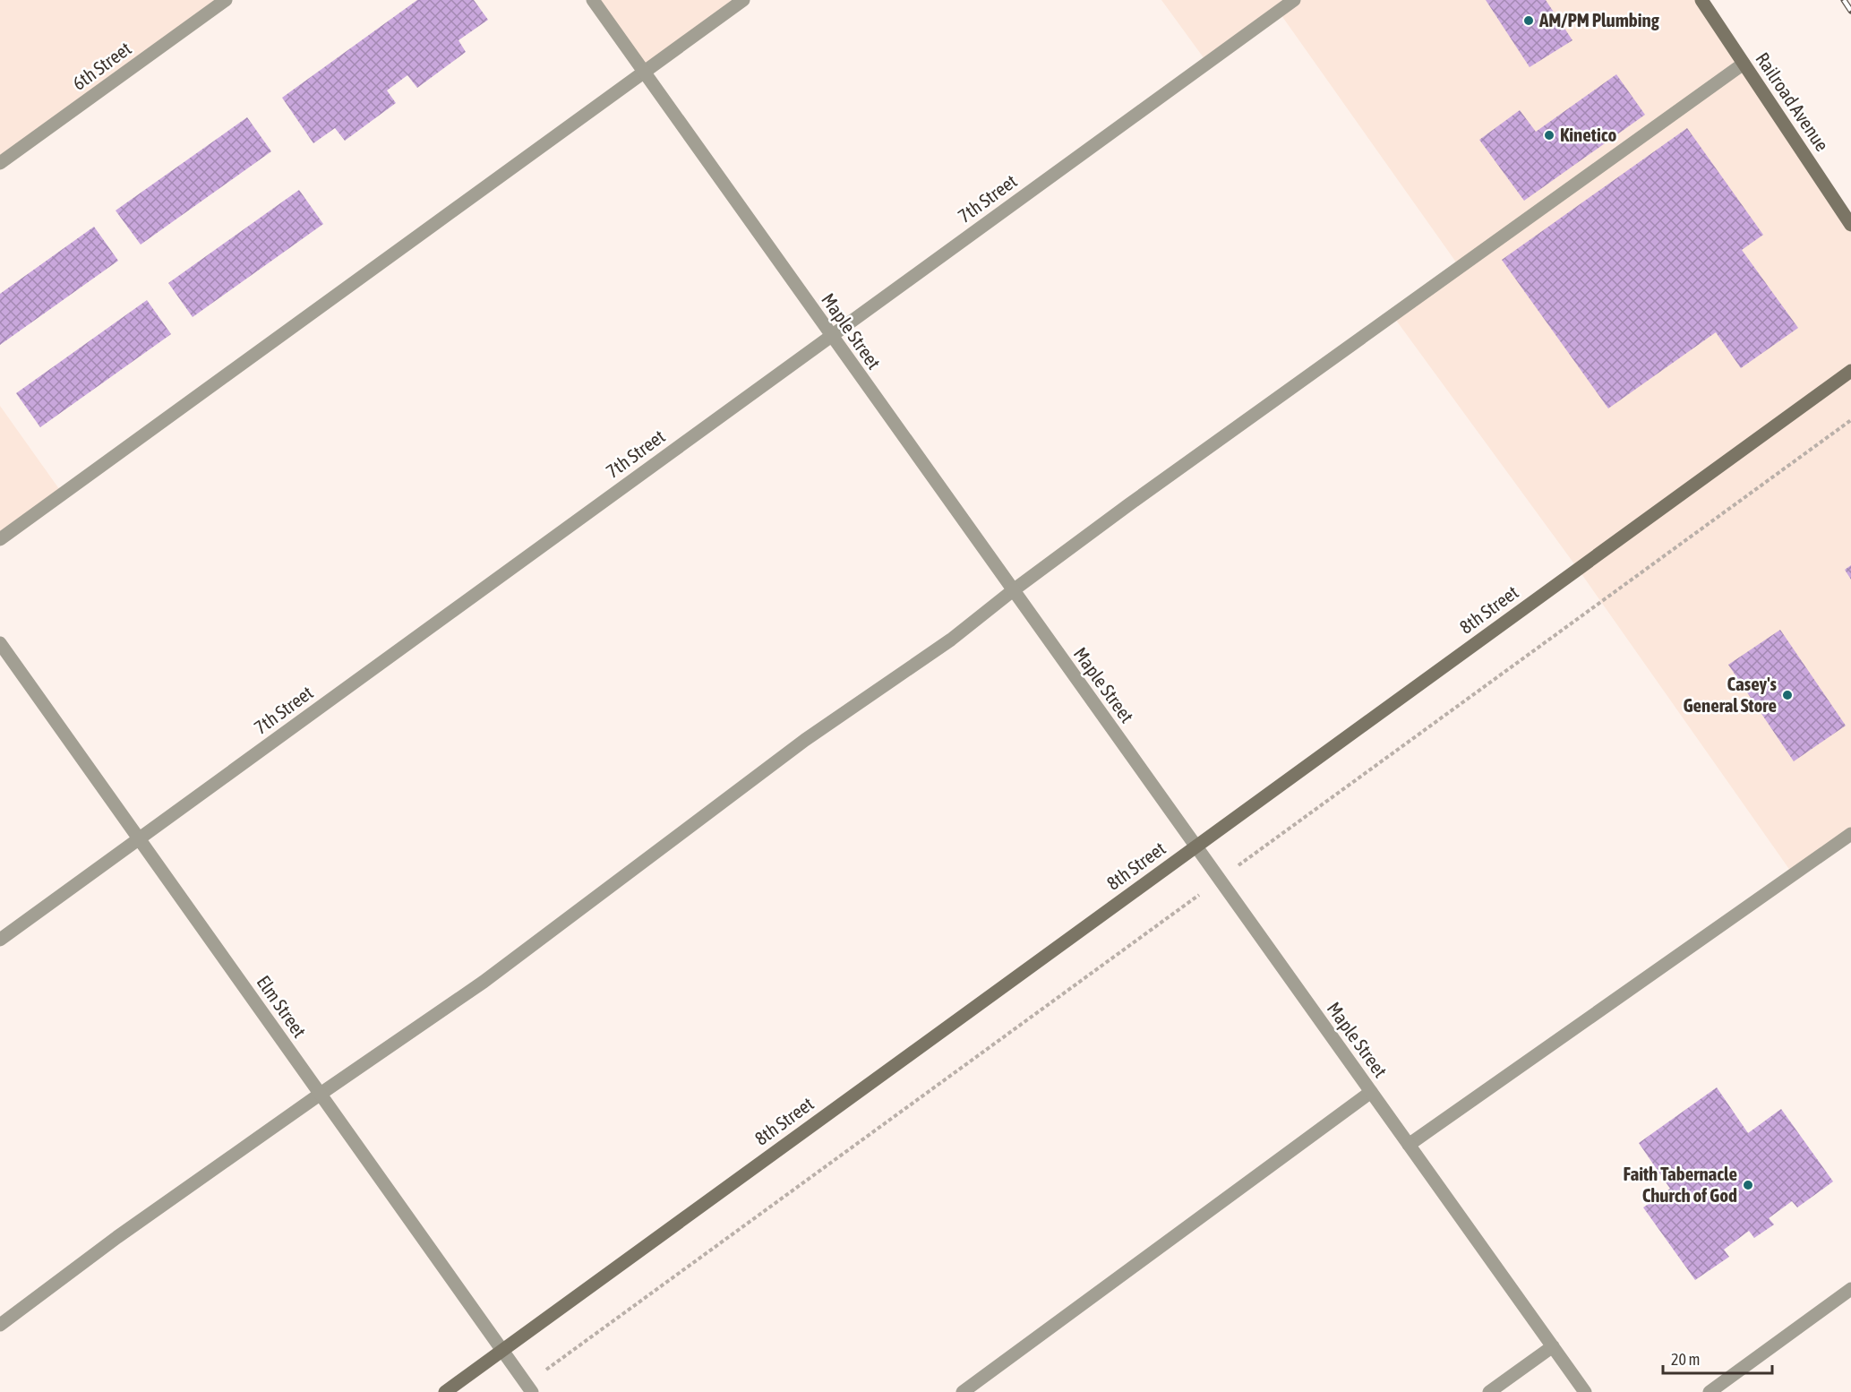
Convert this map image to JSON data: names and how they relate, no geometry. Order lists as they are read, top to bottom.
{
  "streets": {
    "street": [
      "6th Street",
      "Railroad Avenue",
      "7th Street",
      "Maple Street",
      "8th Street",
      "Elm Street"
    ]
  },
  "crossings": [
    ["7th Street", "Maple Street"],
    ["7th Street", "Elm Street"],
    ["Maple Street", "8th Street"],
    ["8th Street", "Elm Street"]
  ],
  "places": [
    "AM/PM Plumbing",
    "Kinetico",
    "Casey's General Store",
    "Faith Tabernacle Church of God"
  ],
  "scale_bar": "20 m"
}
